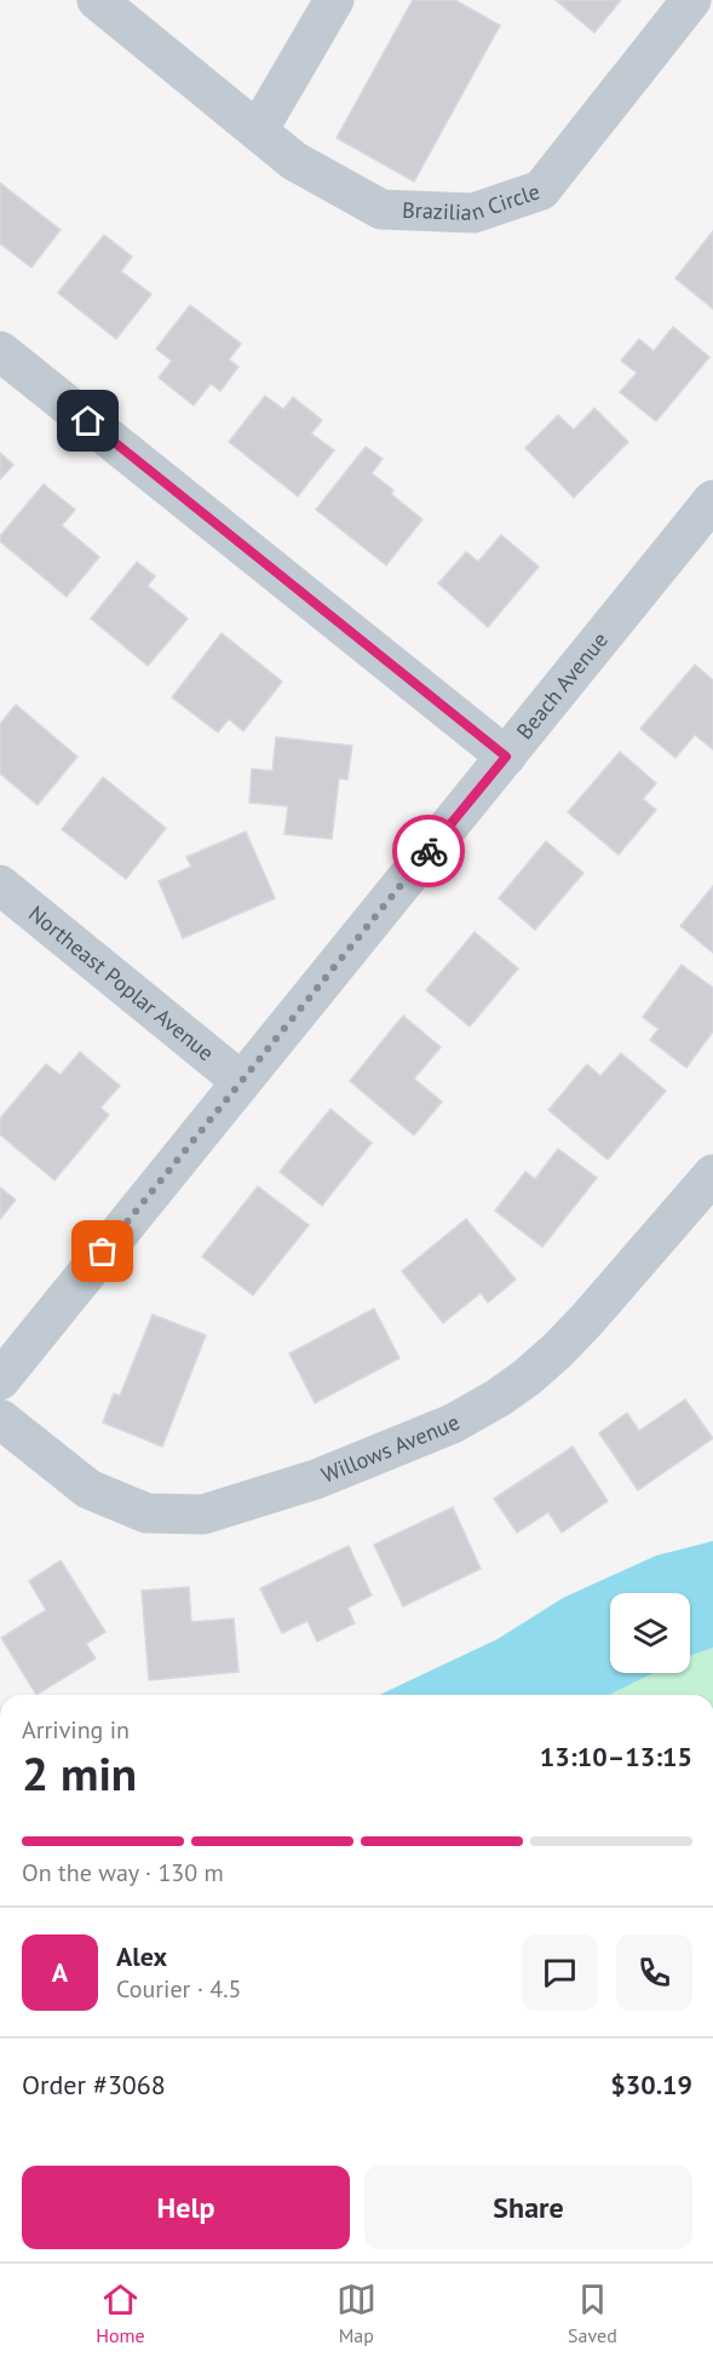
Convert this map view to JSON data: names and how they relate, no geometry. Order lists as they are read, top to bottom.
{
  "streets": {
    "street": [
      "Brazilian Circle",
      "Beach Avenue",
      "Northeast Poplar Avenue",
      "Willows Avenue"
    ]
  },
  "crossings": [
    ["Beach Avenue", "Northeast Poplar Avenue"]
  ],
  "page": {
    "heading": ["2 min", "Arriving in", "13:10–13:15"],
    "panel": [
      "Alex",
      "Courier · 4.5",
      "Order #3068",
      "$30.19"
    ],
    "bar": "On the way · 130 m",
    "round": "A",
    "buttons": ["Help", "Share"],
    "tabs": ["Home", "Map", "Saved"]
  }
}
